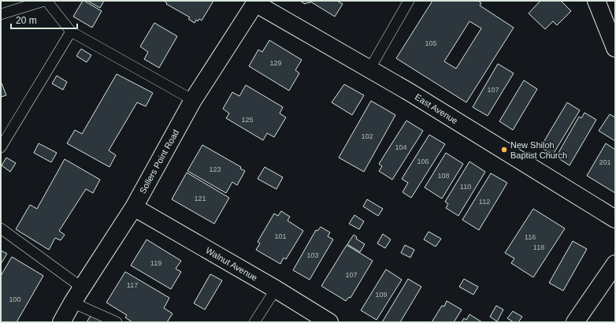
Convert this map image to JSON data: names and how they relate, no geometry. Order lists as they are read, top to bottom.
{
  "streets": {
    "street": ["East Avenue", "Sollers Point Road", "Walnut Avenue"]
  },
  "crossings": [
    ["East Avenue", "Sollers Point Road"],
    ["Sollers Point Road", "Walnut Avenue"]
  ],
  "places": ["New Shiloh Baptist Church"],
  "house_numbers": [
    "105",
    "129",
    "107",
    "125",
    "102",
    "104",
    "106",
    "201",
    "123",
    "108",
    "110",
    "121",
    "112",
    "101",
    "116",
    "118",
    "103",
    "119",
    "107",
    "117",
    "109",
    "100"
  ],
  "scale_bar": "20 m"
}
